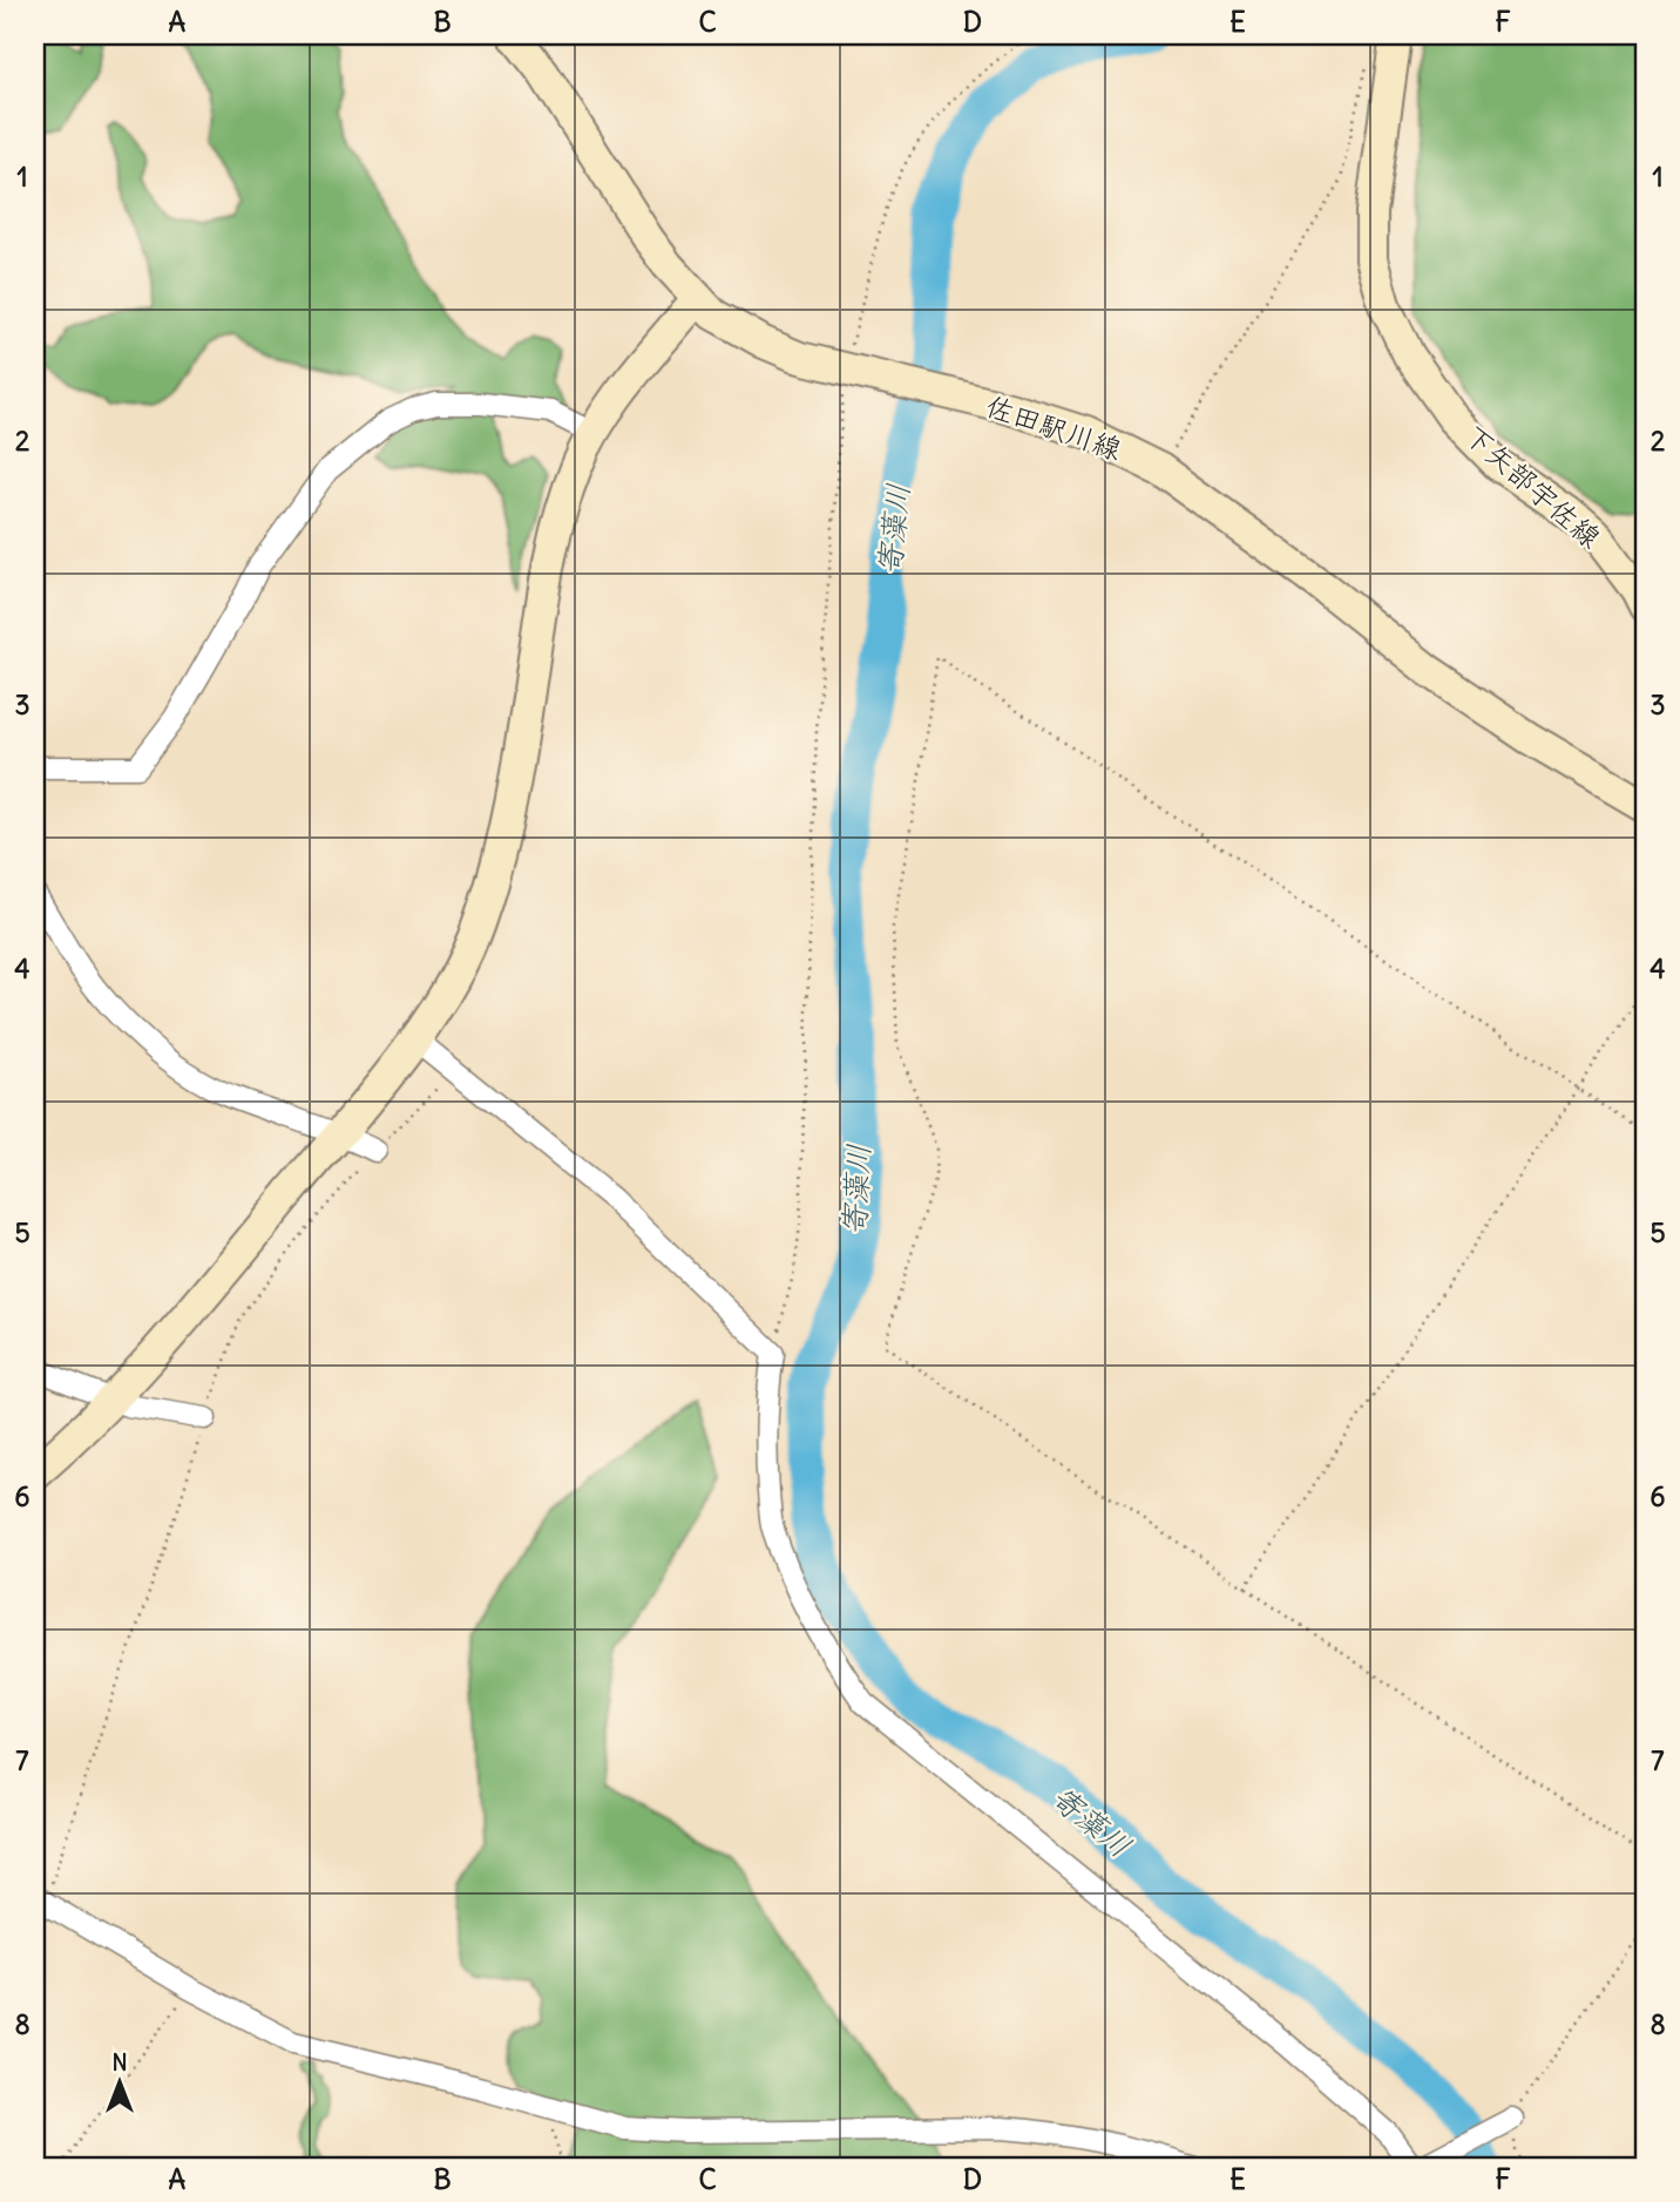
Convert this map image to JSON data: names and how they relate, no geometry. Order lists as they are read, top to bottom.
{
  "streets": {
    "main road": ["佐田駅川線", "下矢部宇佐線"]
  },
  "water": ["寄藻川"],
  "north": "top",
  "grid": {
    "columns": [
      "A",
      "B",
      "C",
      "D",
      "E",
      "F"
    ],
    "rows": [
      "1",
      "2",
      "3",
      "4",
      "5",
      "6",
      "7",
      "8"
    ]
  }
}
